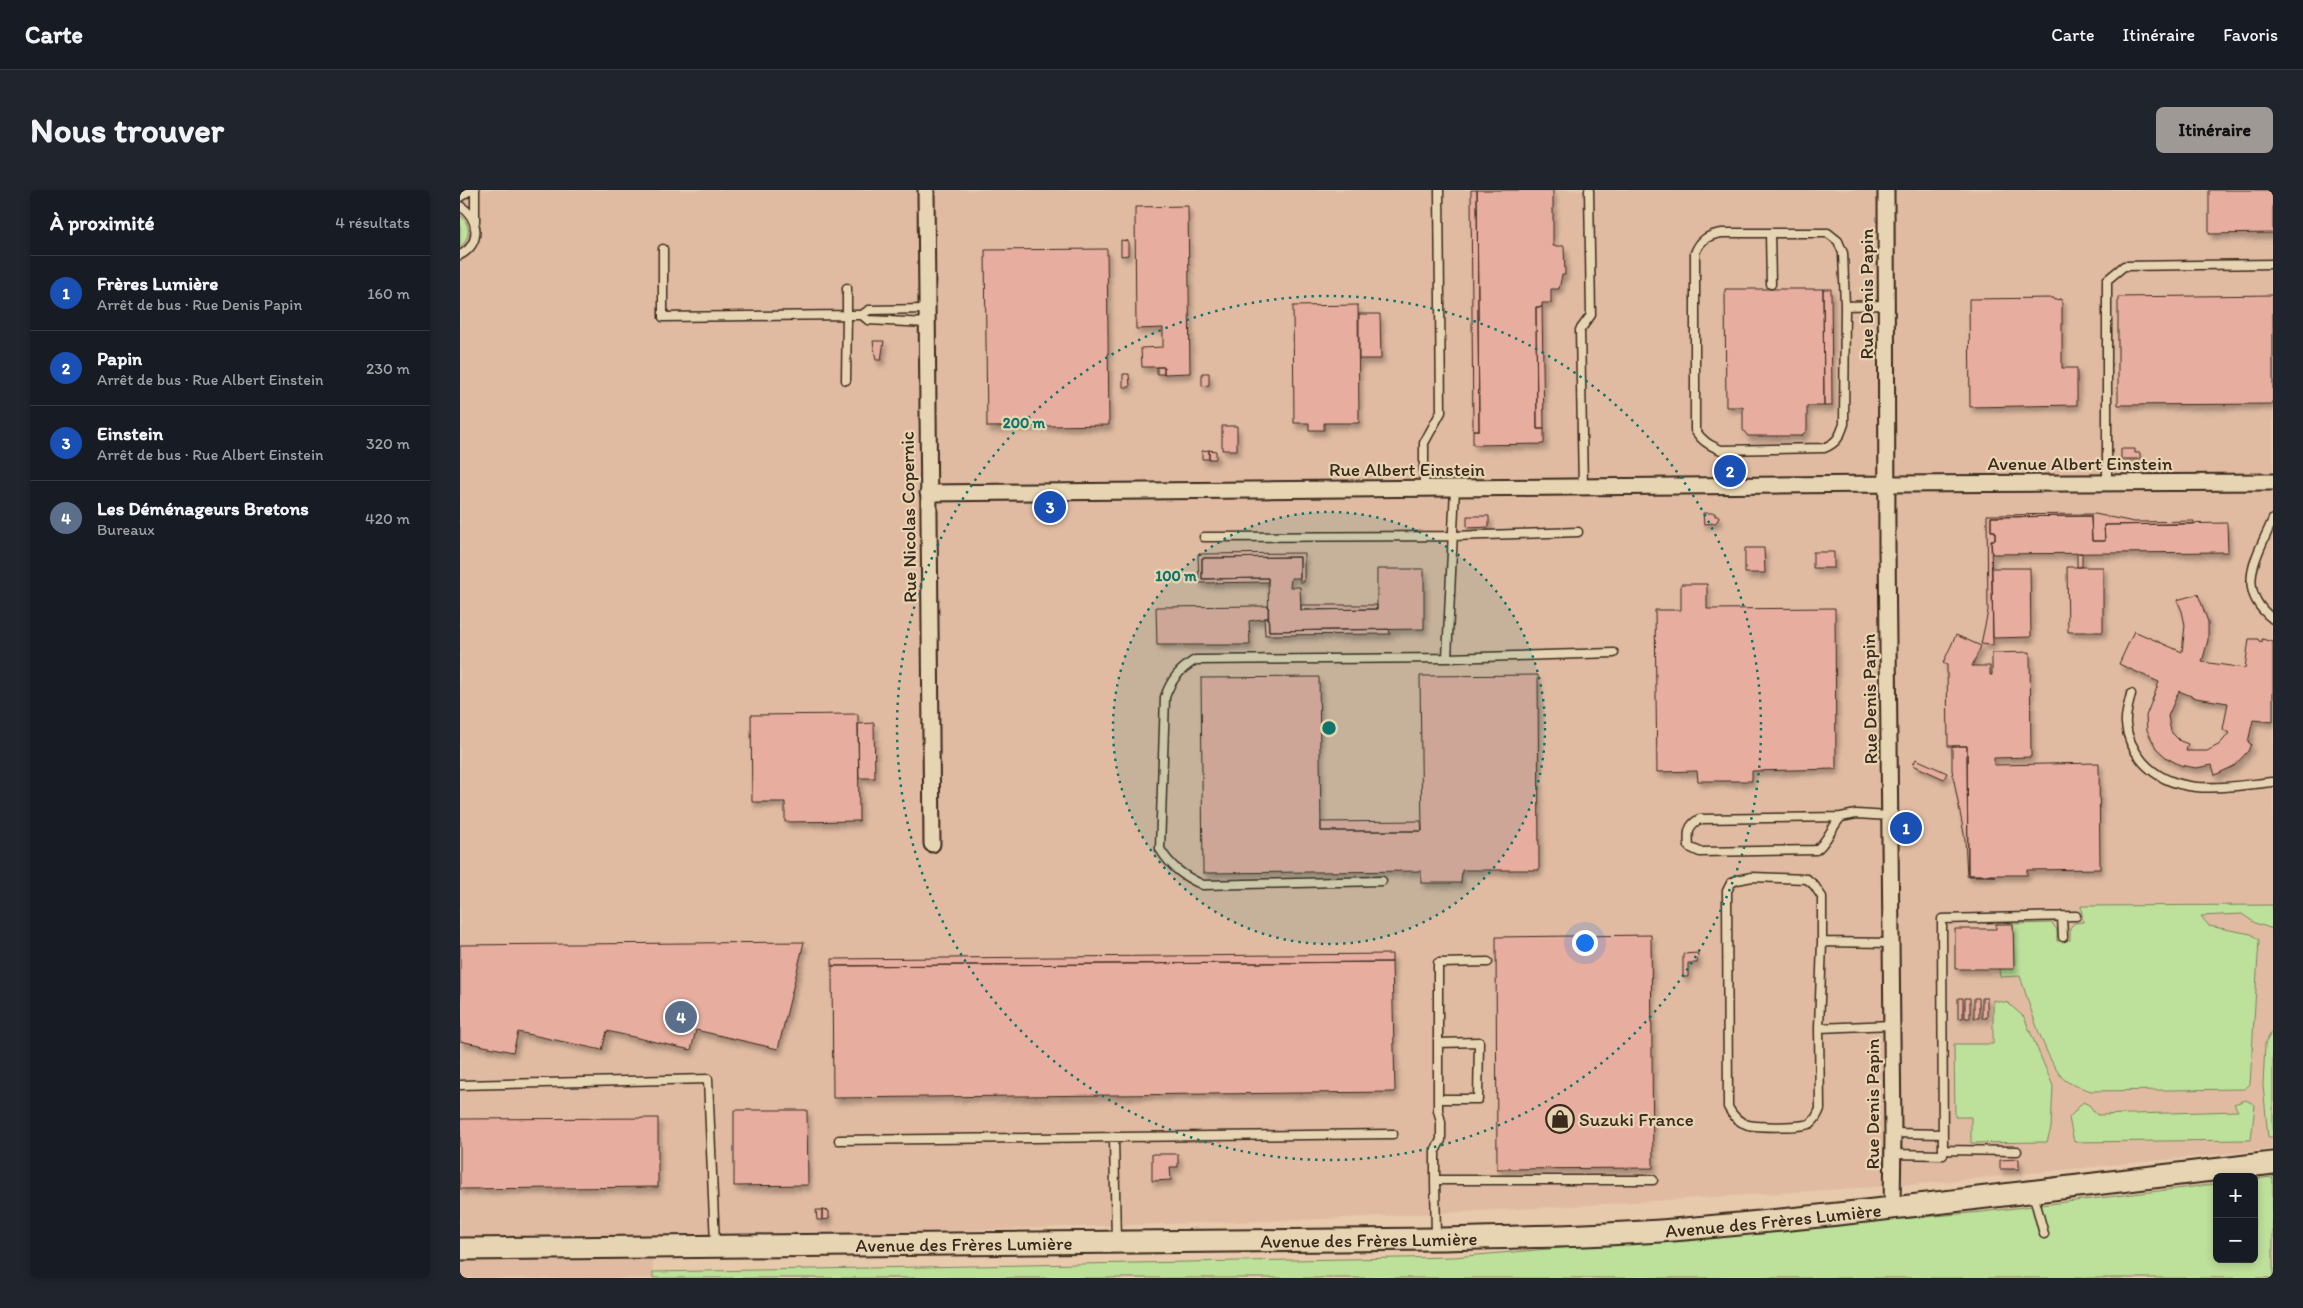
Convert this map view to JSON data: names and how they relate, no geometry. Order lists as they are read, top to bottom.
{
  "streets": {
    "street": [
      "Rue Denis Papin",
      "Avenue Albert Einstein",
      "Rue Albert Einstein",
      "Rue Nicolas Copernic",
      "Avenue des Frères Lumière"
    ]
  },
  "crossings": [
    ["Rue Denis Papin", "Avenue Albert Einstein"],
    ["Rue Denis Papin", "Rue Albert Einstein"],
    ["Rue Denis Papin", "Avenue des Frères Lumière"],
    ["Avenue Albert Einstein", "Rue Albert Einstein"],
    ["Rue Albert Einstein", "Rue Nicolas Copernic"]
  ],
  "places": {
    "shop": ["Suzuki France"]
  },
  "page": {
    "header": "Carte",
    "nav": ["Carte", "Itinéraire", "Favoris"],
    "buttons": "Itinéraire",
    "title": "Nous trouver",
    "heading": ["À proximité", "4 résultats"],
    "list": [
      {
        "mark": "1",
        "name": "Frères Lumière",
        "note": "Arrêt de bus · Rue Denis Papin",
        "value": "160 m"
      },
      {
        "mark": "2",
        "name": "Papin",
        "note": "Arrêt de bus · Rue Albert Einstein",
        "value": "230 m"
      },
      {
        "mark": "3",
        "name": "Einstein",
        "note": "Arrêt de bus · Rue Albert Einstein",
        "value": "320 m"
      },
      {
        "mark": "4",
        "name": "Les Déménageurs Bretons",
        "note": "Bureaux",
        "value": "420 m"
      }
    ],
    "pins": [
      "2",
      "3",
      "1",
      "4"
    ],
    "map_buttons": ["+", "−"]
  },
  "rings": ["200 m", "100 m"]
}
